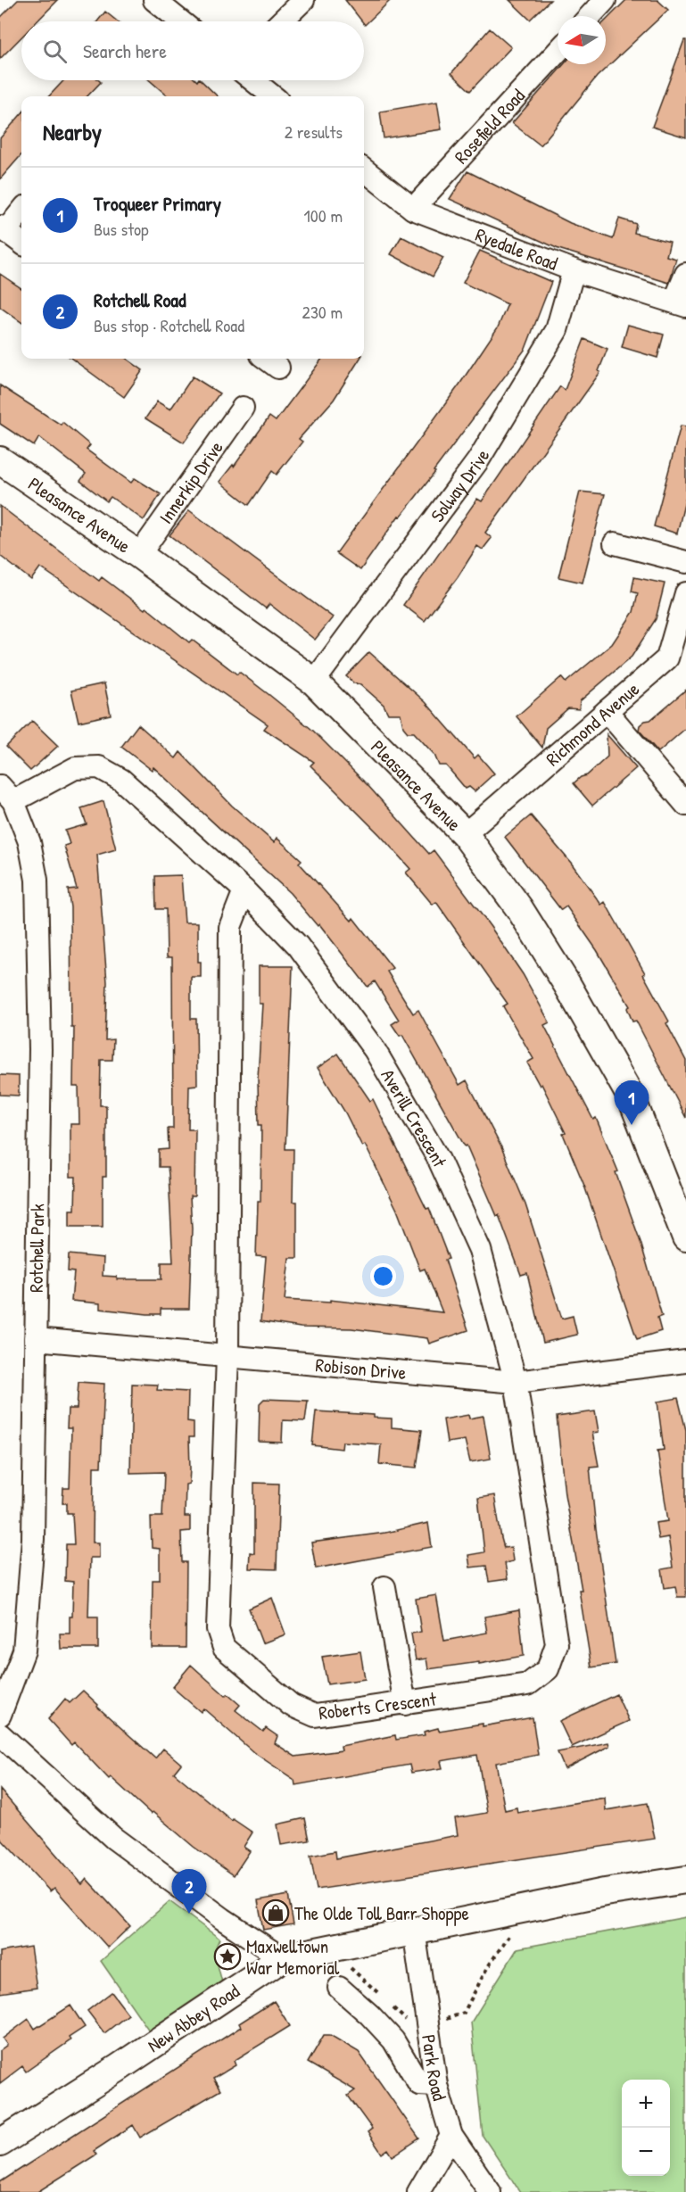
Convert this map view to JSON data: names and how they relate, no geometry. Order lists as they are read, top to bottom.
{
  "streets": {
    "main road": ["Pleasance Avenue", "New Abbey Road"],
    "street": [
      "Rosefield Road",
      "Ryedale Road",
      "Innerkip Drive",
      "Solway Drive",
      "Richmond Avenue",
      "Averill Crescent",
      "Rotchell Park",
      "Robison Drive",
      "Roberts Crescent",
      "Park Road"
    ]
  },
  "crossings": [
    ["Rosefield Road", "Ryedale Road"],
    ["Ryedale Road", "Solway Drive"],
    ["Innerkip Drive", "Pleasance Avenue"],
    ["Solway Drive", "Pleasance Avenue"],
    ["Pleasance Avenue", "Richmond Avenue"],
    ["Averill Crescent", "Rotchell Park"],
    ["Averill Crescent", "Robison Drive"],
    ["Averill Crescent", "Roberts Crescent"],
    ["Rotchell Park", "Robison Drive"],
    ["Robison Drive", "Roberts Crescent"],
    ["New Abbey Road", "Park Road"]
  ],
  "places": {
    "shop": ["The Olde Toll Barr Shoppe"],
    "place": ["Maxwelltown War Memorial"]
  },
  "north": "left",
  "page": {
    "search": "Search here",
    "heading": ["Nearby", "2 results"],
    "list": [
      {
        "mark": "1",
        "name": "Troqueer Primary",
        "note": "Bus stop",
        "value": "100 m"
      },
      {
        "mark": "2",
        "name": "Rotchell Road",
        "note": "Bus stop · Rotchell Road",
        "value": "230 m"
      }
    ],
    "pins": ["1", "2"],
    "map_buttons": ["+", "−"]
  }
}
